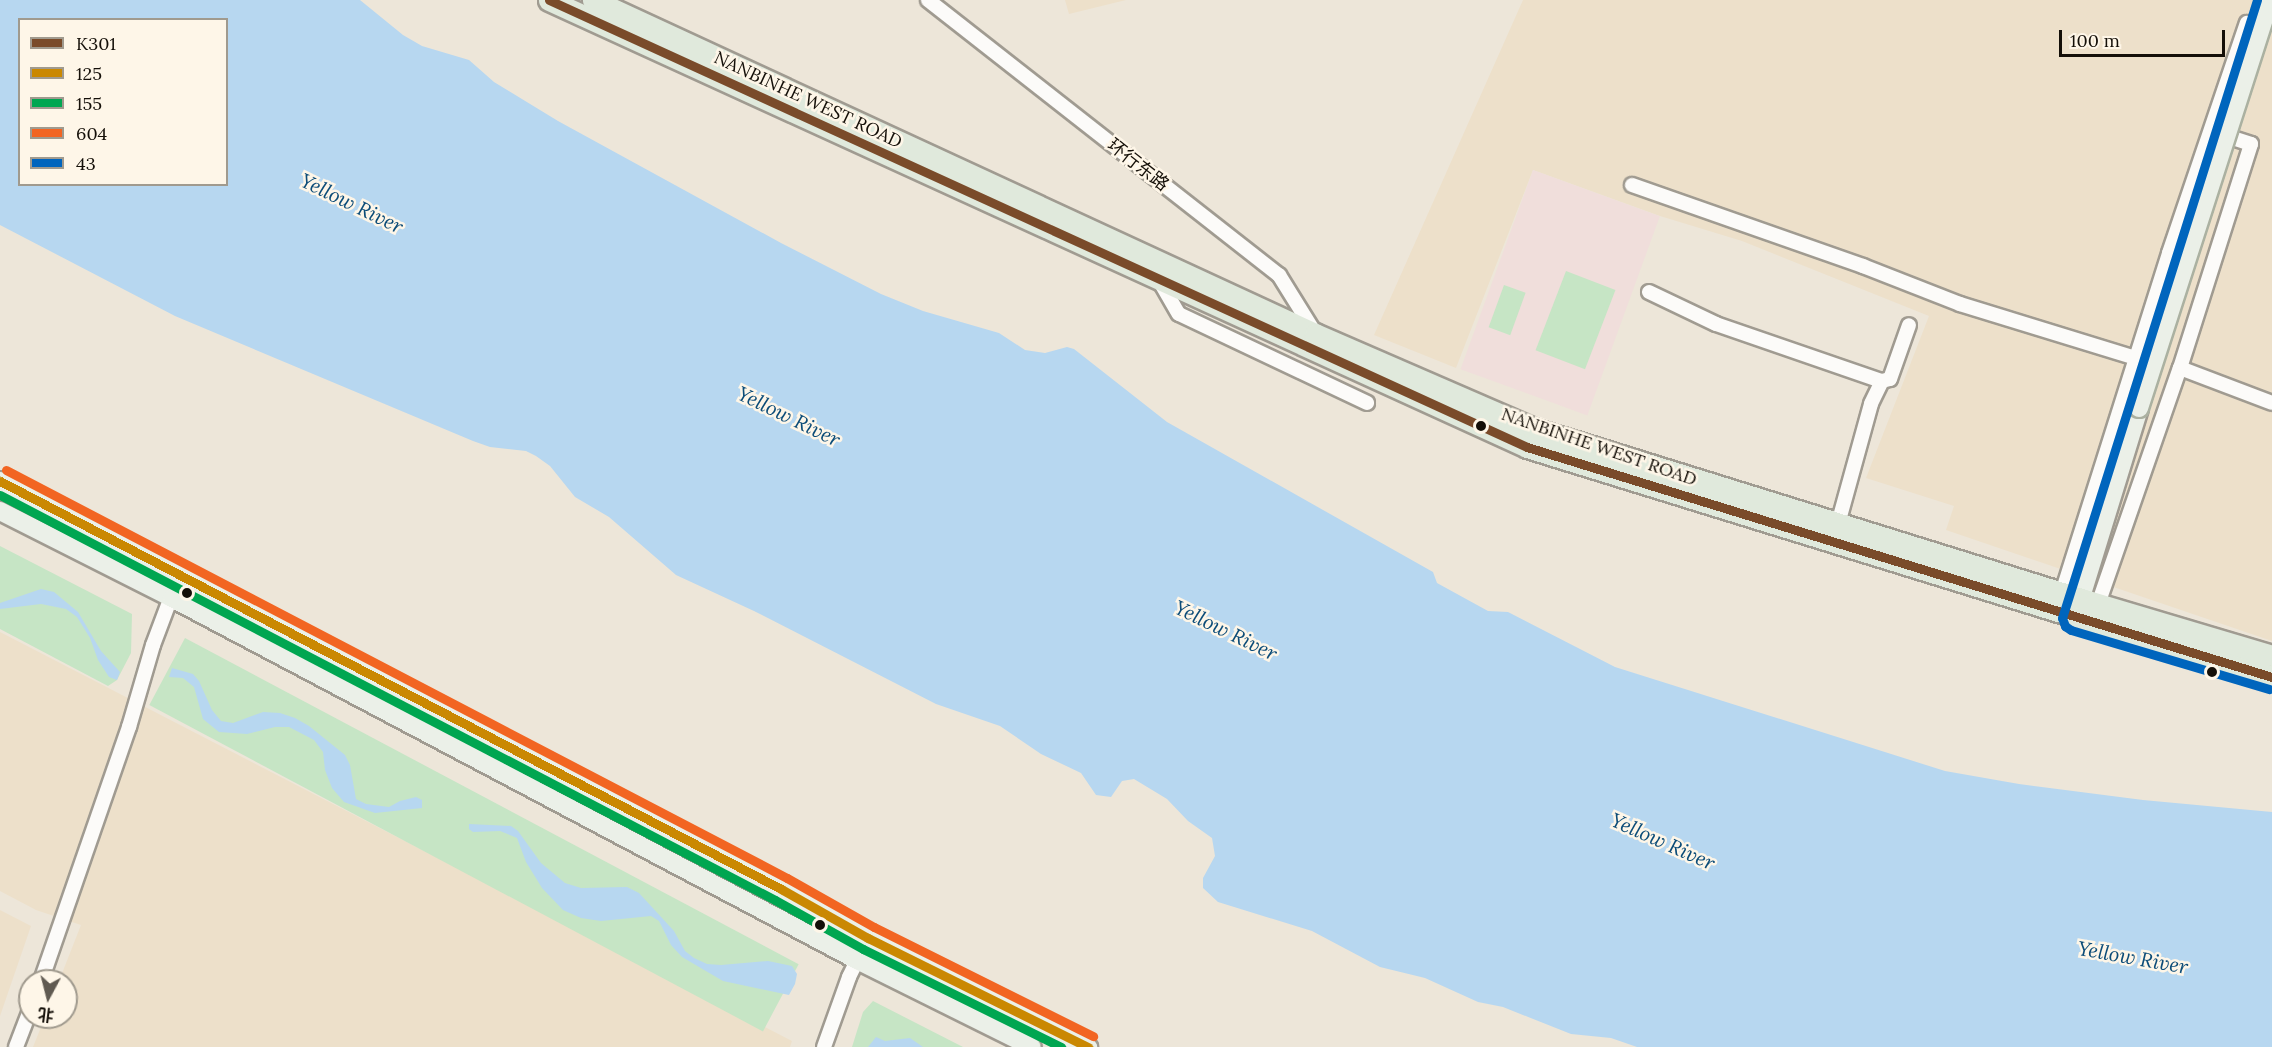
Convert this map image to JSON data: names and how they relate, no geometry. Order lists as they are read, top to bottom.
{
  "streets": {
    "highway": ["NANBINHE WEST ROAD"],
    "street": ["环行东路"]
  },
  "crossings": [
    ["NANBINHE WEST ROAD", "环行东路"]
  ],
  "water": ["Yellow River"],
  "lines": [
    "transit line K301",
    "transit line 43",
    "transit line 604",
    "transit line 125",
    "transit line 155"
  ],
  "legend": [
    "K301",
    "125",
    "155",
    "604",
    "43"
  ],
  "scale_bar": "100 m",
  "north": "bottom"
}
